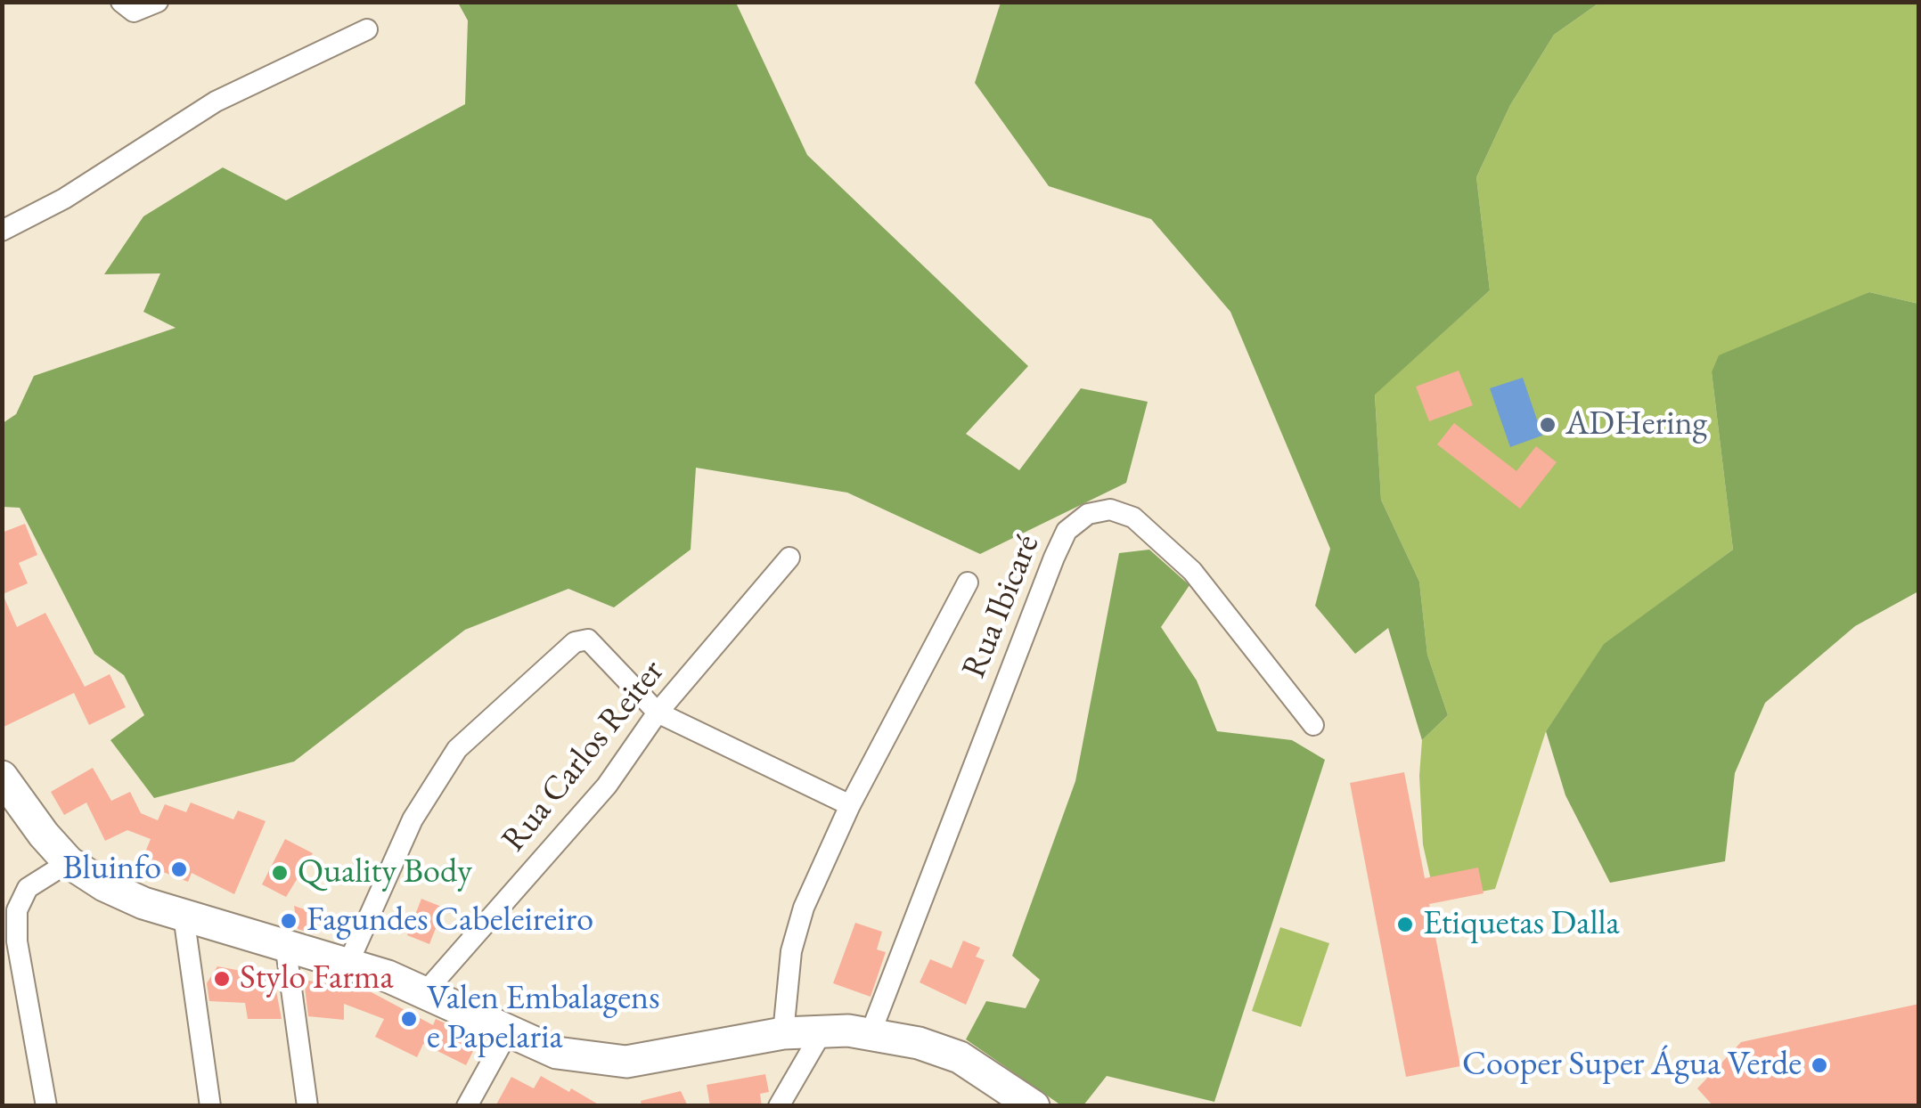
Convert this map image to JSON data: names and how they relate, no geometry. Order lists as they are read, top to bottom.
{
  "streets": {
    "street": ["Rua Ibicaré", "Rua Carlos Reiter"]
  },
  "places": [
    "ADHering",
    "Bluinfo",
    "Quality Body",
    "Fagundes Cabeleireiro",
    "Etiquetas Dalla",
    "Stylo Farma",
    "Valen Embalagens e Papelaria",
    "Cooper Super Água Verde"
  ]
}
